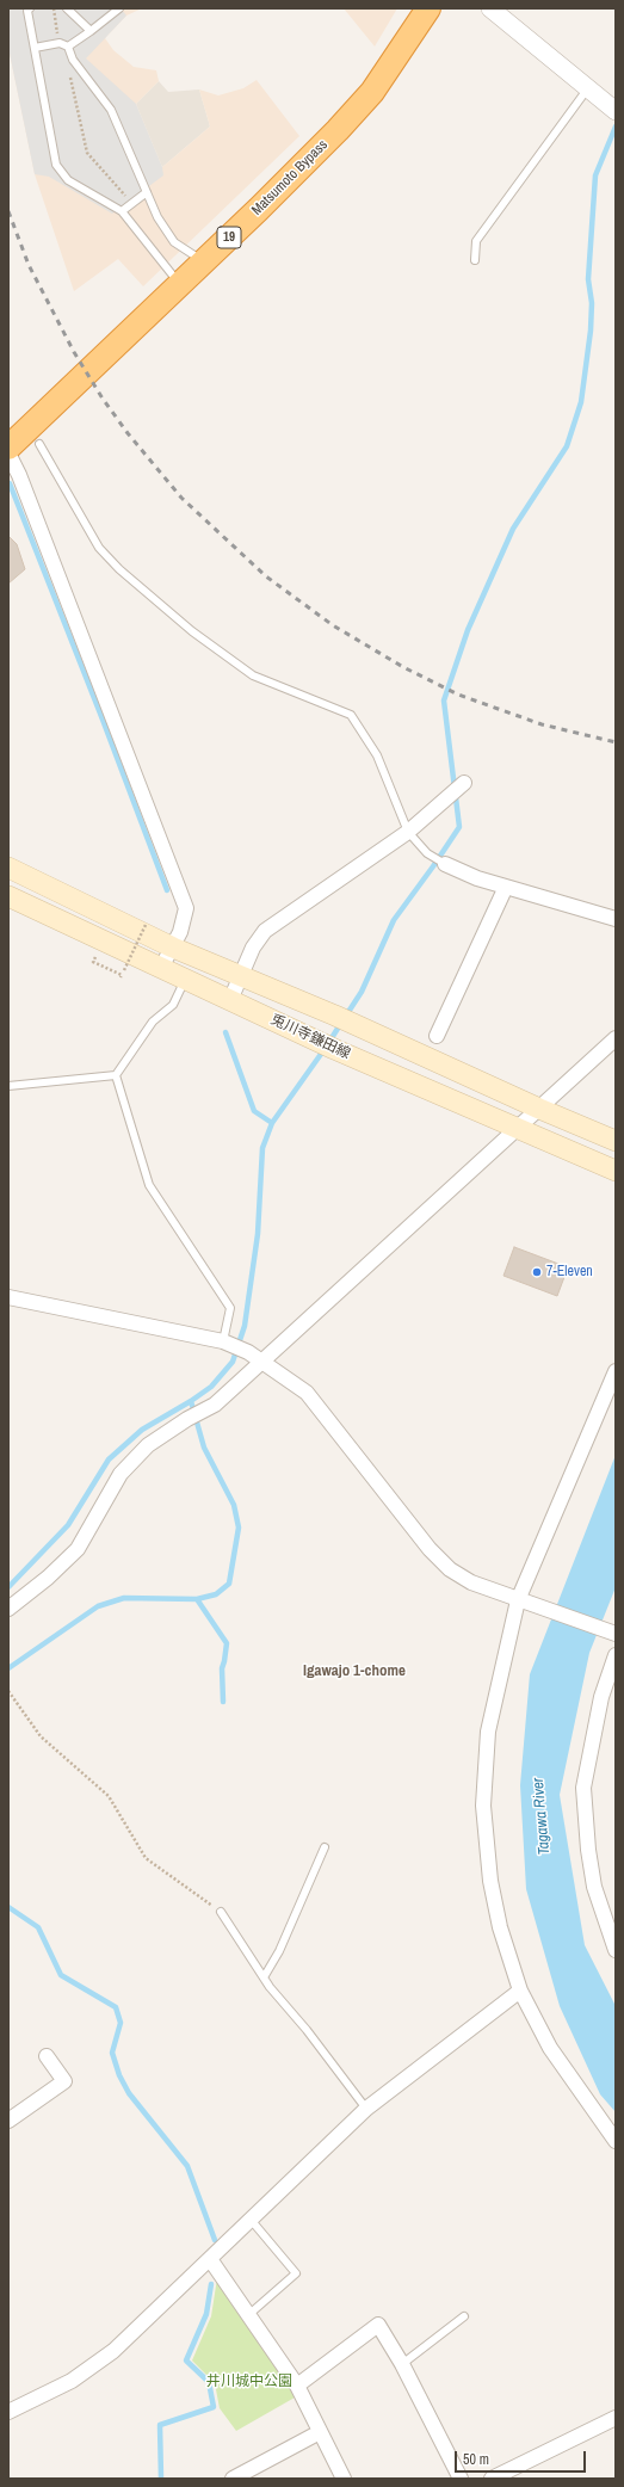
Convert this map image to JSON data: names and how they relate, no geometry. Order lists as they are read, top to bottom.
{
  "streets": {
    "highway": ["Matsumoto Bypass", "19"],
    "main road": ["兎川寺鎌田線"]
  },
  "districts": ["Igawajo 1-chome"],
  "water": ["Tagawa River"],
  "parks": ["井川城中公園"],
  "places": ["7-Eleven"],
  "scale_bar": "50 m"
}
